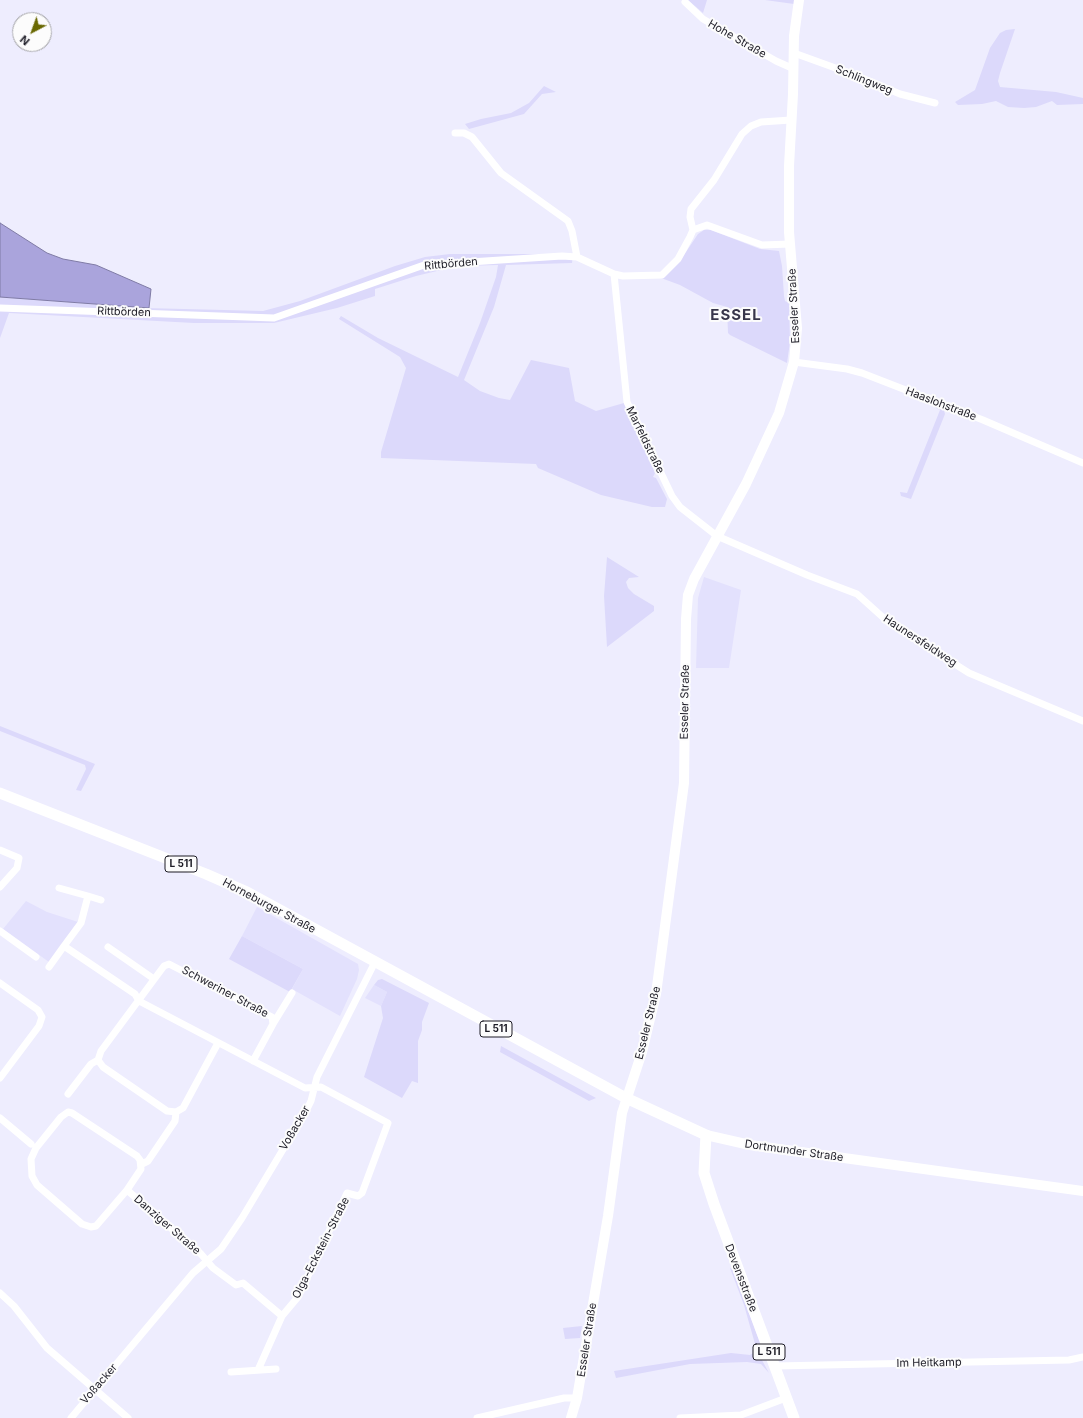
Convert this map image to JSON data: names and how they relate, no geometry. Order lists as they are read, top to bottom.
{
  "streets": {
    "main road": [
      "Esseler Straße",
      "L 511",
      "Horneburger Straße",
      "Dortmunder Straße",
      "Devensstraße"
    ],
    "street": [
      "Hohe Straße",
      "Schlingweg",
      "Rittbörden",
      "Haaslohstraße",
      "Marfeldstraße",
      "Haunersfeldweg",
      "Schweriner Straße",
      "Voßacker",
      "Danziger Straße",
      "Olga-Eckstein-Straße",
      "Im Heitkamp"
    ]
  },
  "crossings": [
    ["Hohe Straße", "Esseler Straße"],
    ["Schlingweg", "Esseler Straße"],
    ["Rittbörden", "Esseler Straße"],
    ["Rittbörden", "Marfeldstraße"],
    ["Esseler Straße", "Haaslohstraße"],
    ["Esseler Straße", "Marfeldstraße"],
    ["Esseler Straße", "Haunersfeldweg"],
    ["Esseler Straße", "Dortmunder Straße"],
    ["Marfeldstraße", "Haunersfeldweg"],
    ["Horneburger Straße", "Voßacker"],
    ["Horneburger Straße", "Dortmunder Straße"],
    ["Voßacker", "Danziger Straße"],
    ["Voßacker", "Olga-Eckstein-Straße"],
    ["Dortmunder Straße", "Devensstraße"],
    ["Devensstraße", "Im Heitkamp"]
  ],
  "districts": ["ESSEL"],
  "north": "bottom left"
}
